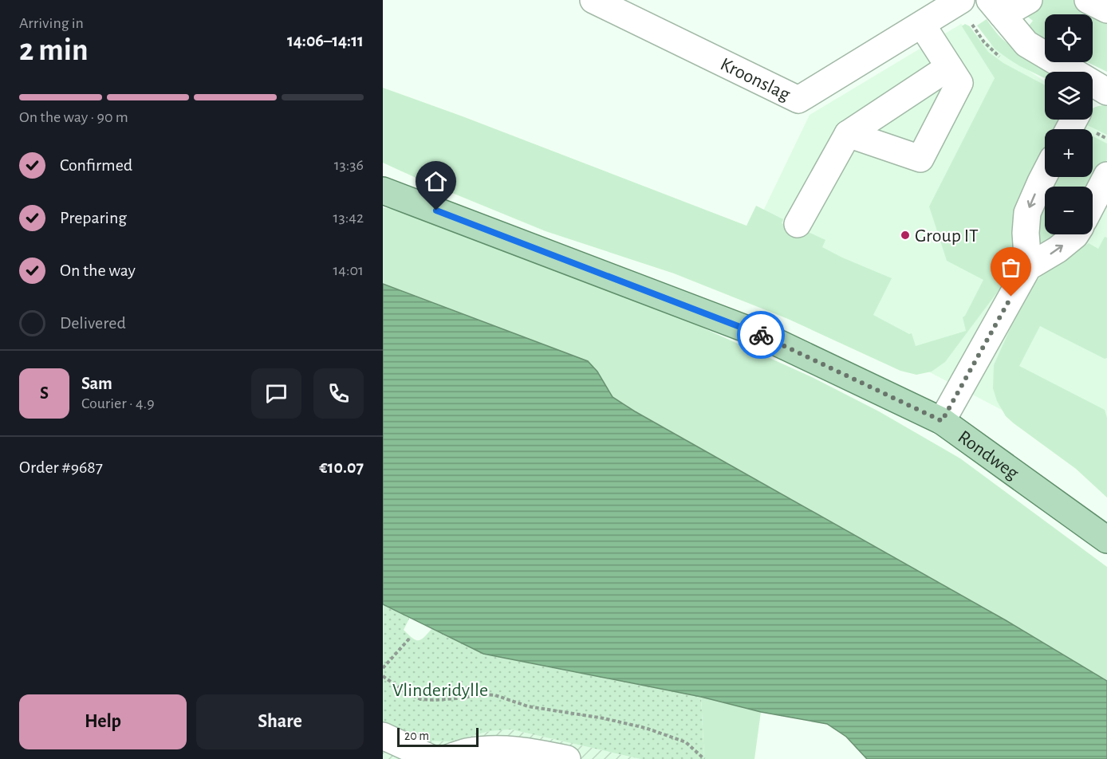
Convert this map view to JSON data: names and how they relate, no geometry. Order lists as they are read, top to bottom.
{
  "streets": {
    "main road": ["Rondweg"],
    "street": ["Kroonslag"]
  },
  "parks": ["Vlinderidylle"],
  "places": ["Group IT"],
  "scale_bar": "20 m",
  "page": {
    "heading": ["2 min", "Arriving in", "14:06–14:11"],
    "panel": [
      "Sam",
      "Courier · 4.9",
      "Order #9687",
      "€10.07"
    ],
    "map_buttons": ["+", "−"],
    "bar": "On the way · 90 m",
    "list": [
      ["Confirmed", "13:36"],
      ["Preparing", "13:42"],
      ["On the way", "14:01"],
      "Delivered"
    ],
    "round": "S",
    "buttons": ["Help", "Share"],
    "scale": "20 m"
  }
}
